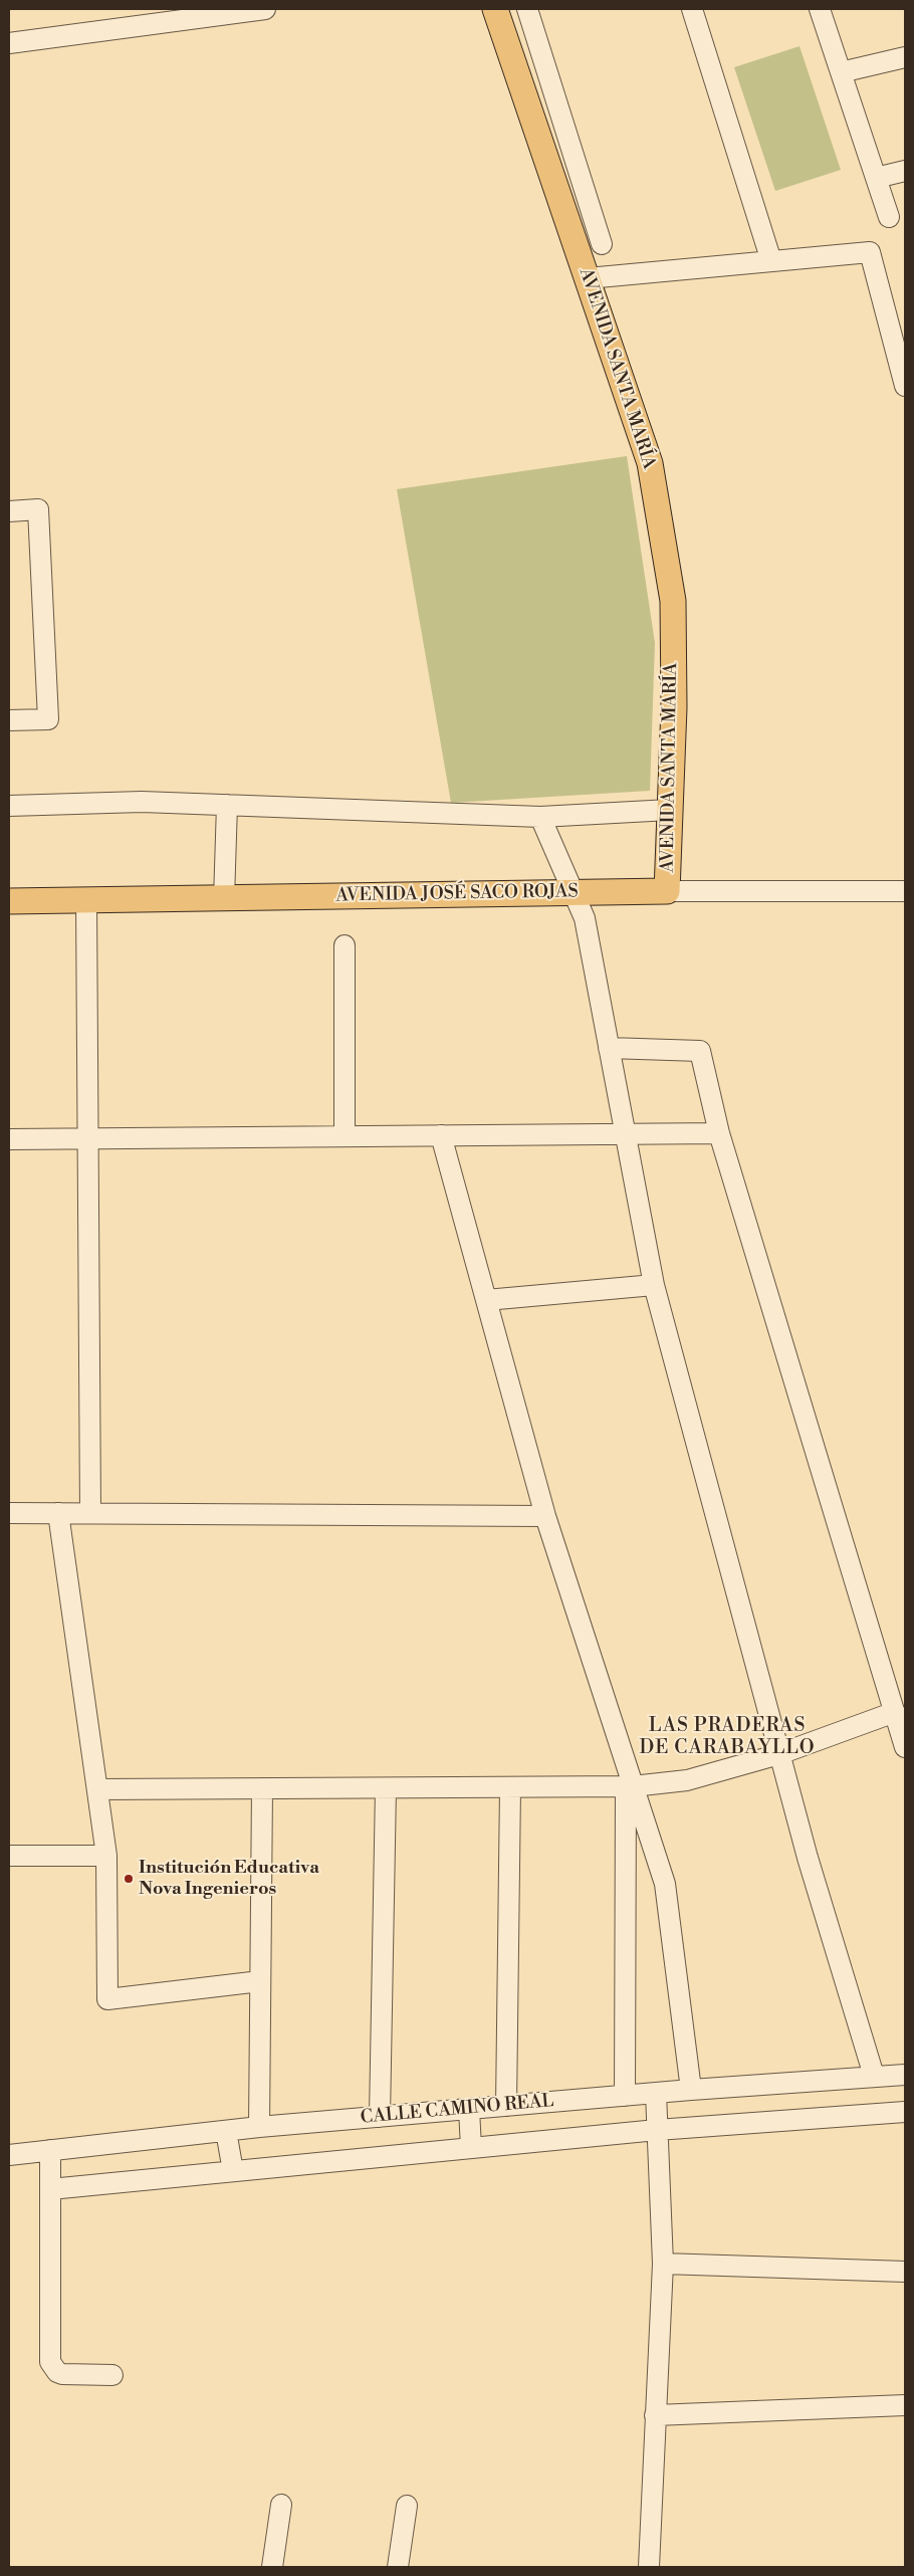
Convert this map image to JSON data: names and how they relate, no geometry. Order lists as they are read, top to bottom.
{
  "streets": {
    "main road": ["AVENIDA SANTA MARÍA", "AVENIDA JOSÉ SACO ROJAS"],
    "street": ["CALLE CAMINO REAL"]
  },
  "crossings": [
    ["AVENIDA SANTA MARÍA", "AVENIDA JOSÉ SACO ROJAS"]
  ],
  "districts": ["LAS PRADERAS DE CARABAYLLO"],
  "places": ["Institución Educativa Nova Ingenieros"]
}
